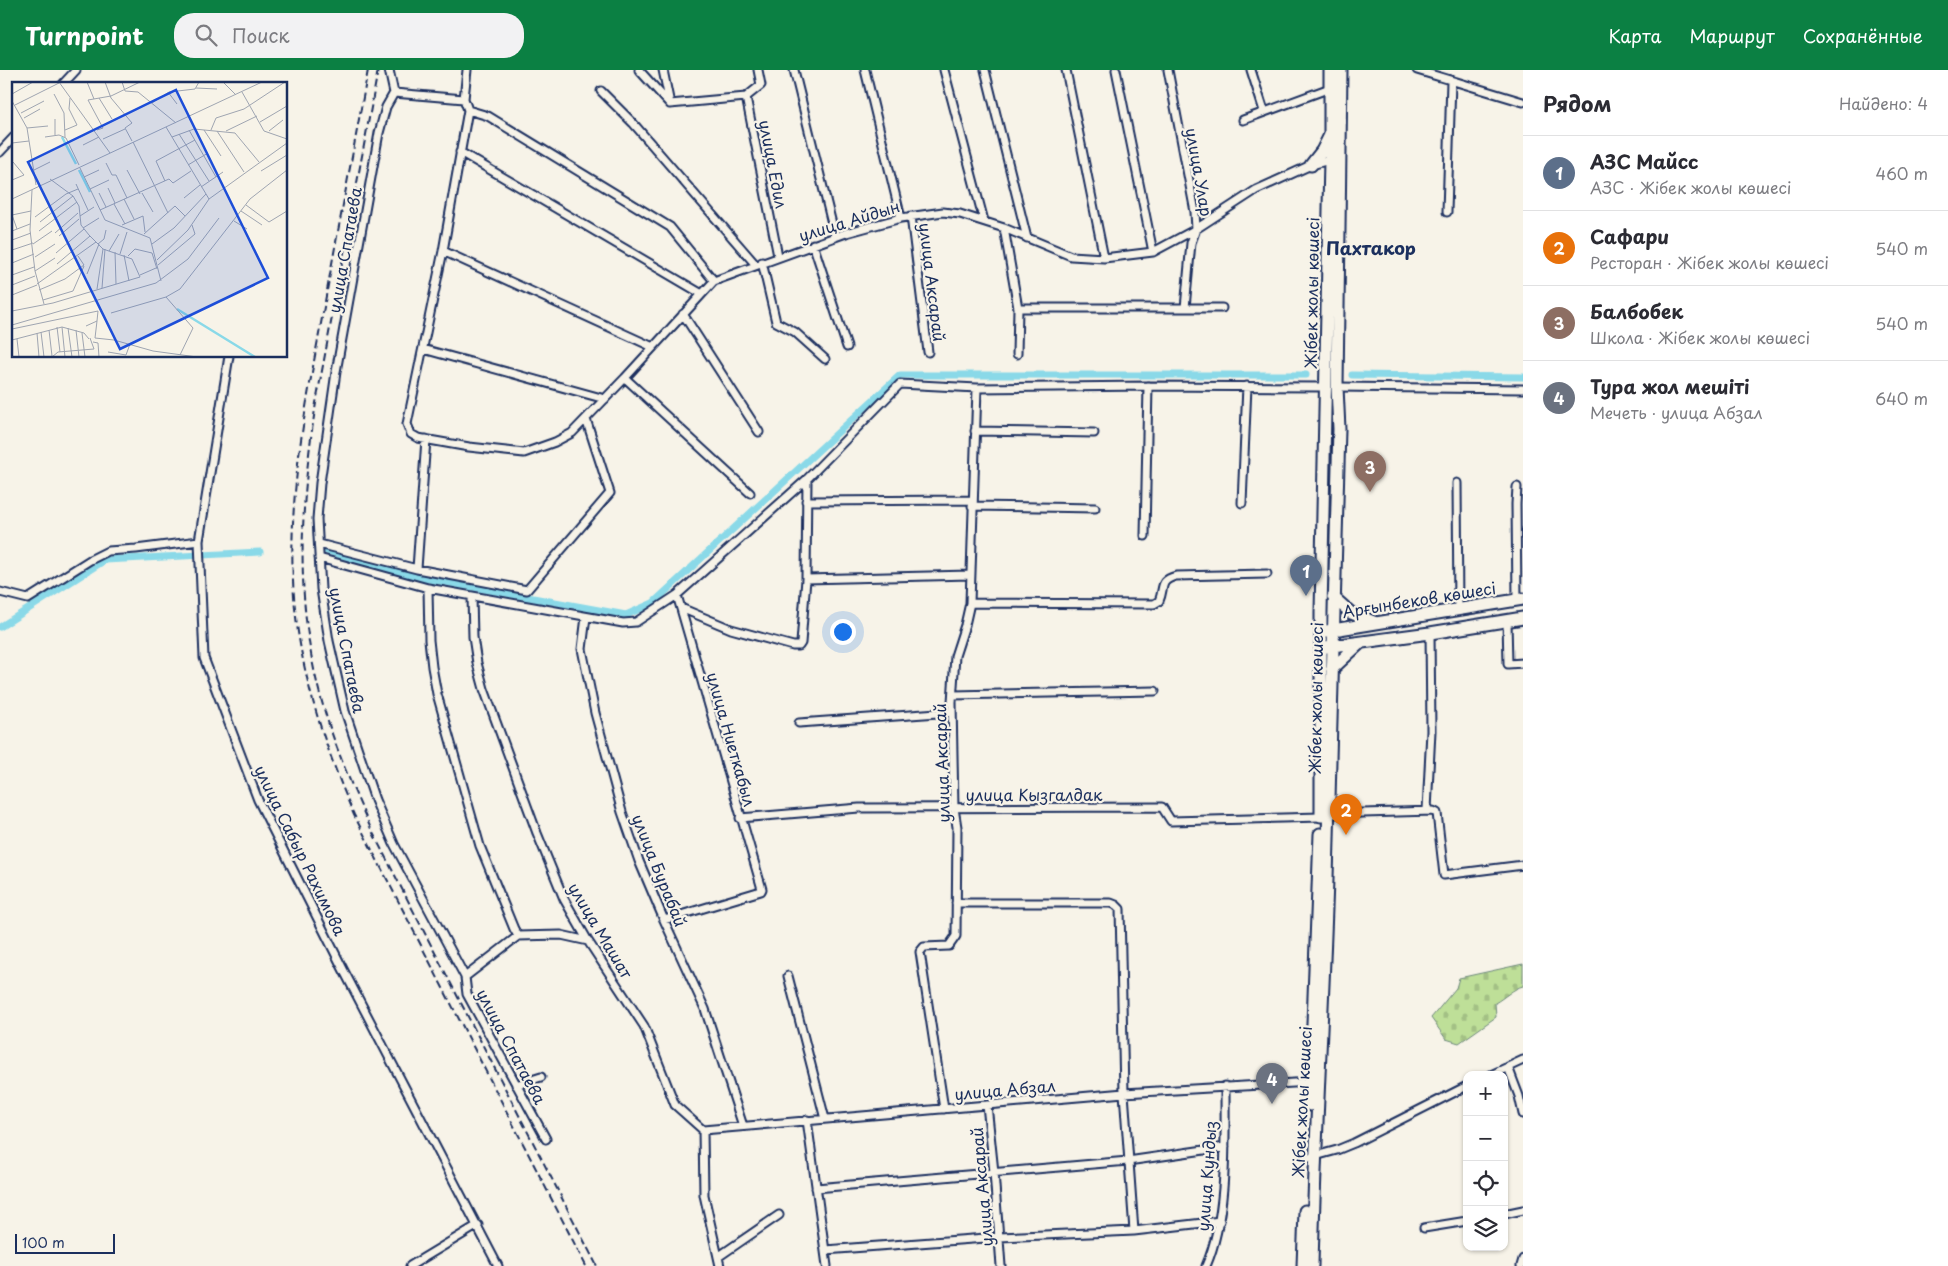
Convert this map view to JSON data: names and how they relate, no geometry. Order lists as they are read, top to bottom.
{
  "streets": {
    "main road": ["Жібек жолы көшесі", "Арғынбеков көшесі"],
    "street": [
      "улица Едил",
      "улица Улар",
      "улица Айдын",
      "улица Спатаева",
      "улица Аксарай",
      "улица Ниеткабыл",
      "улица Кызгалдак",
      "улица Сабыр Рахимова",
      "улица Бурабай",
      "улица Машат",
      "улица Абзал",
      "улица Кундыз"
    ]
  },
  "crossings": [
    ["улица Едил", "улица Айдын"],
    ["улица Улар", "улица Айдын"],
    ["улица Айдын", "улица Аксарай"],
    ["улица Айдын", "Жібек жолы көшесі"],
    ["улица Аксарай", "улица Кызгалдак"],
    ["улица Аксарай", "улица Абзал"],
    ["Жібек жолы көшесі", "Арғынбеков көшесі"],
    ["Жібек жолы көшесі", "улица Кызгалдак"],
    ["Жібек жолы көшесі", "улица Абзал"],
    ["улица Ниеткабыл", "улица Кызгалдак"],
    ["улица Ниеткабыл", "улица Бурабай"],
    ["улица Бурабай", "улица Абзал"],
    ["улица Машат", "улица Абзал"],
    ["улица Абзал", "улица Кундыз"]
  ],
  "districts": ["Пахтакор"],
  "scale_bar": "100 m",
  "page": {
    "header": "Turnpoint",
    "search": "Поиск",
    "nav": ["Карта", "Маршрут", "Сохранённые"],
    "heading": ["Рядом", "Найдено: 4"],
    "list": [
      {
        "mark": "1",
        "name": "АЗС Майсс",
        "note": "АЗС · Жібек жолы көшесі",
        "value": "460 m"
      },
      {
        "mark": "2",
        "name": "Сафари",
        "note": "Ресторан · Жібек жолы көшесі",
        "value": "540 m"
      },
      {
        "mark": "3",
        "name": "Балбобек",
        "note": "Школа · Жібек жолы көшесі",
        "value": "540 m"
      },
      {
        "mark": "4",
        "name": "Тура жол мешіті",
        "note": "Мечеть · улица Абзал",
        "value": "640 m"
      }
    ],
    "pins": [
      "3",
      "1",
      "2",
      "4"
    ],
    "map_buttons": ["+", "−"],
    "scale": "100 m"
  }
}
